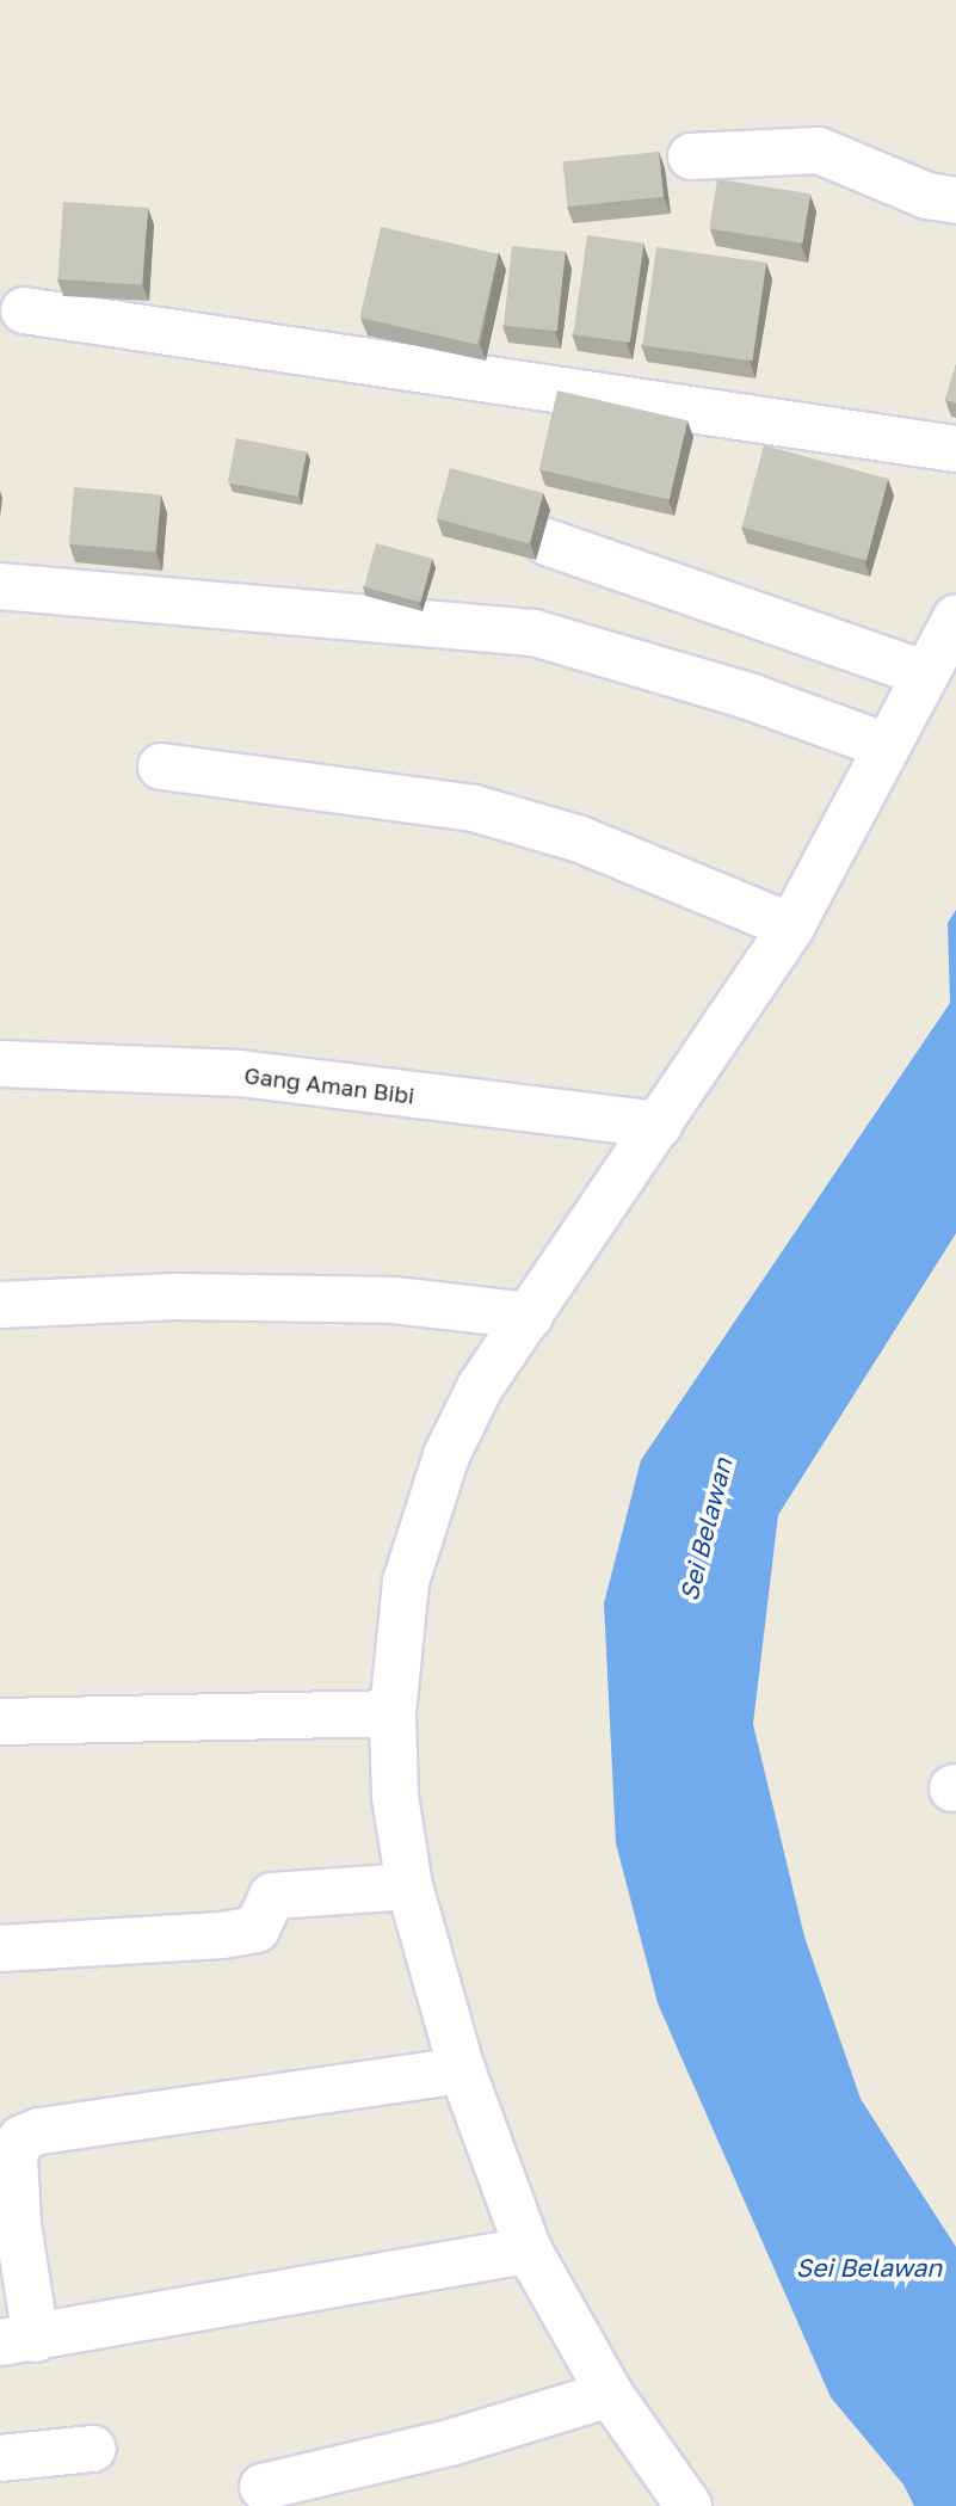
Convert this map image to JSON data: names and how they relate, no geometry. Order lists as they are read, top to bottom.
{
  "streets": {
    "street": ["Gang Aman Bibi"]
  },
  "water": ["Sei Belawan"]
}
